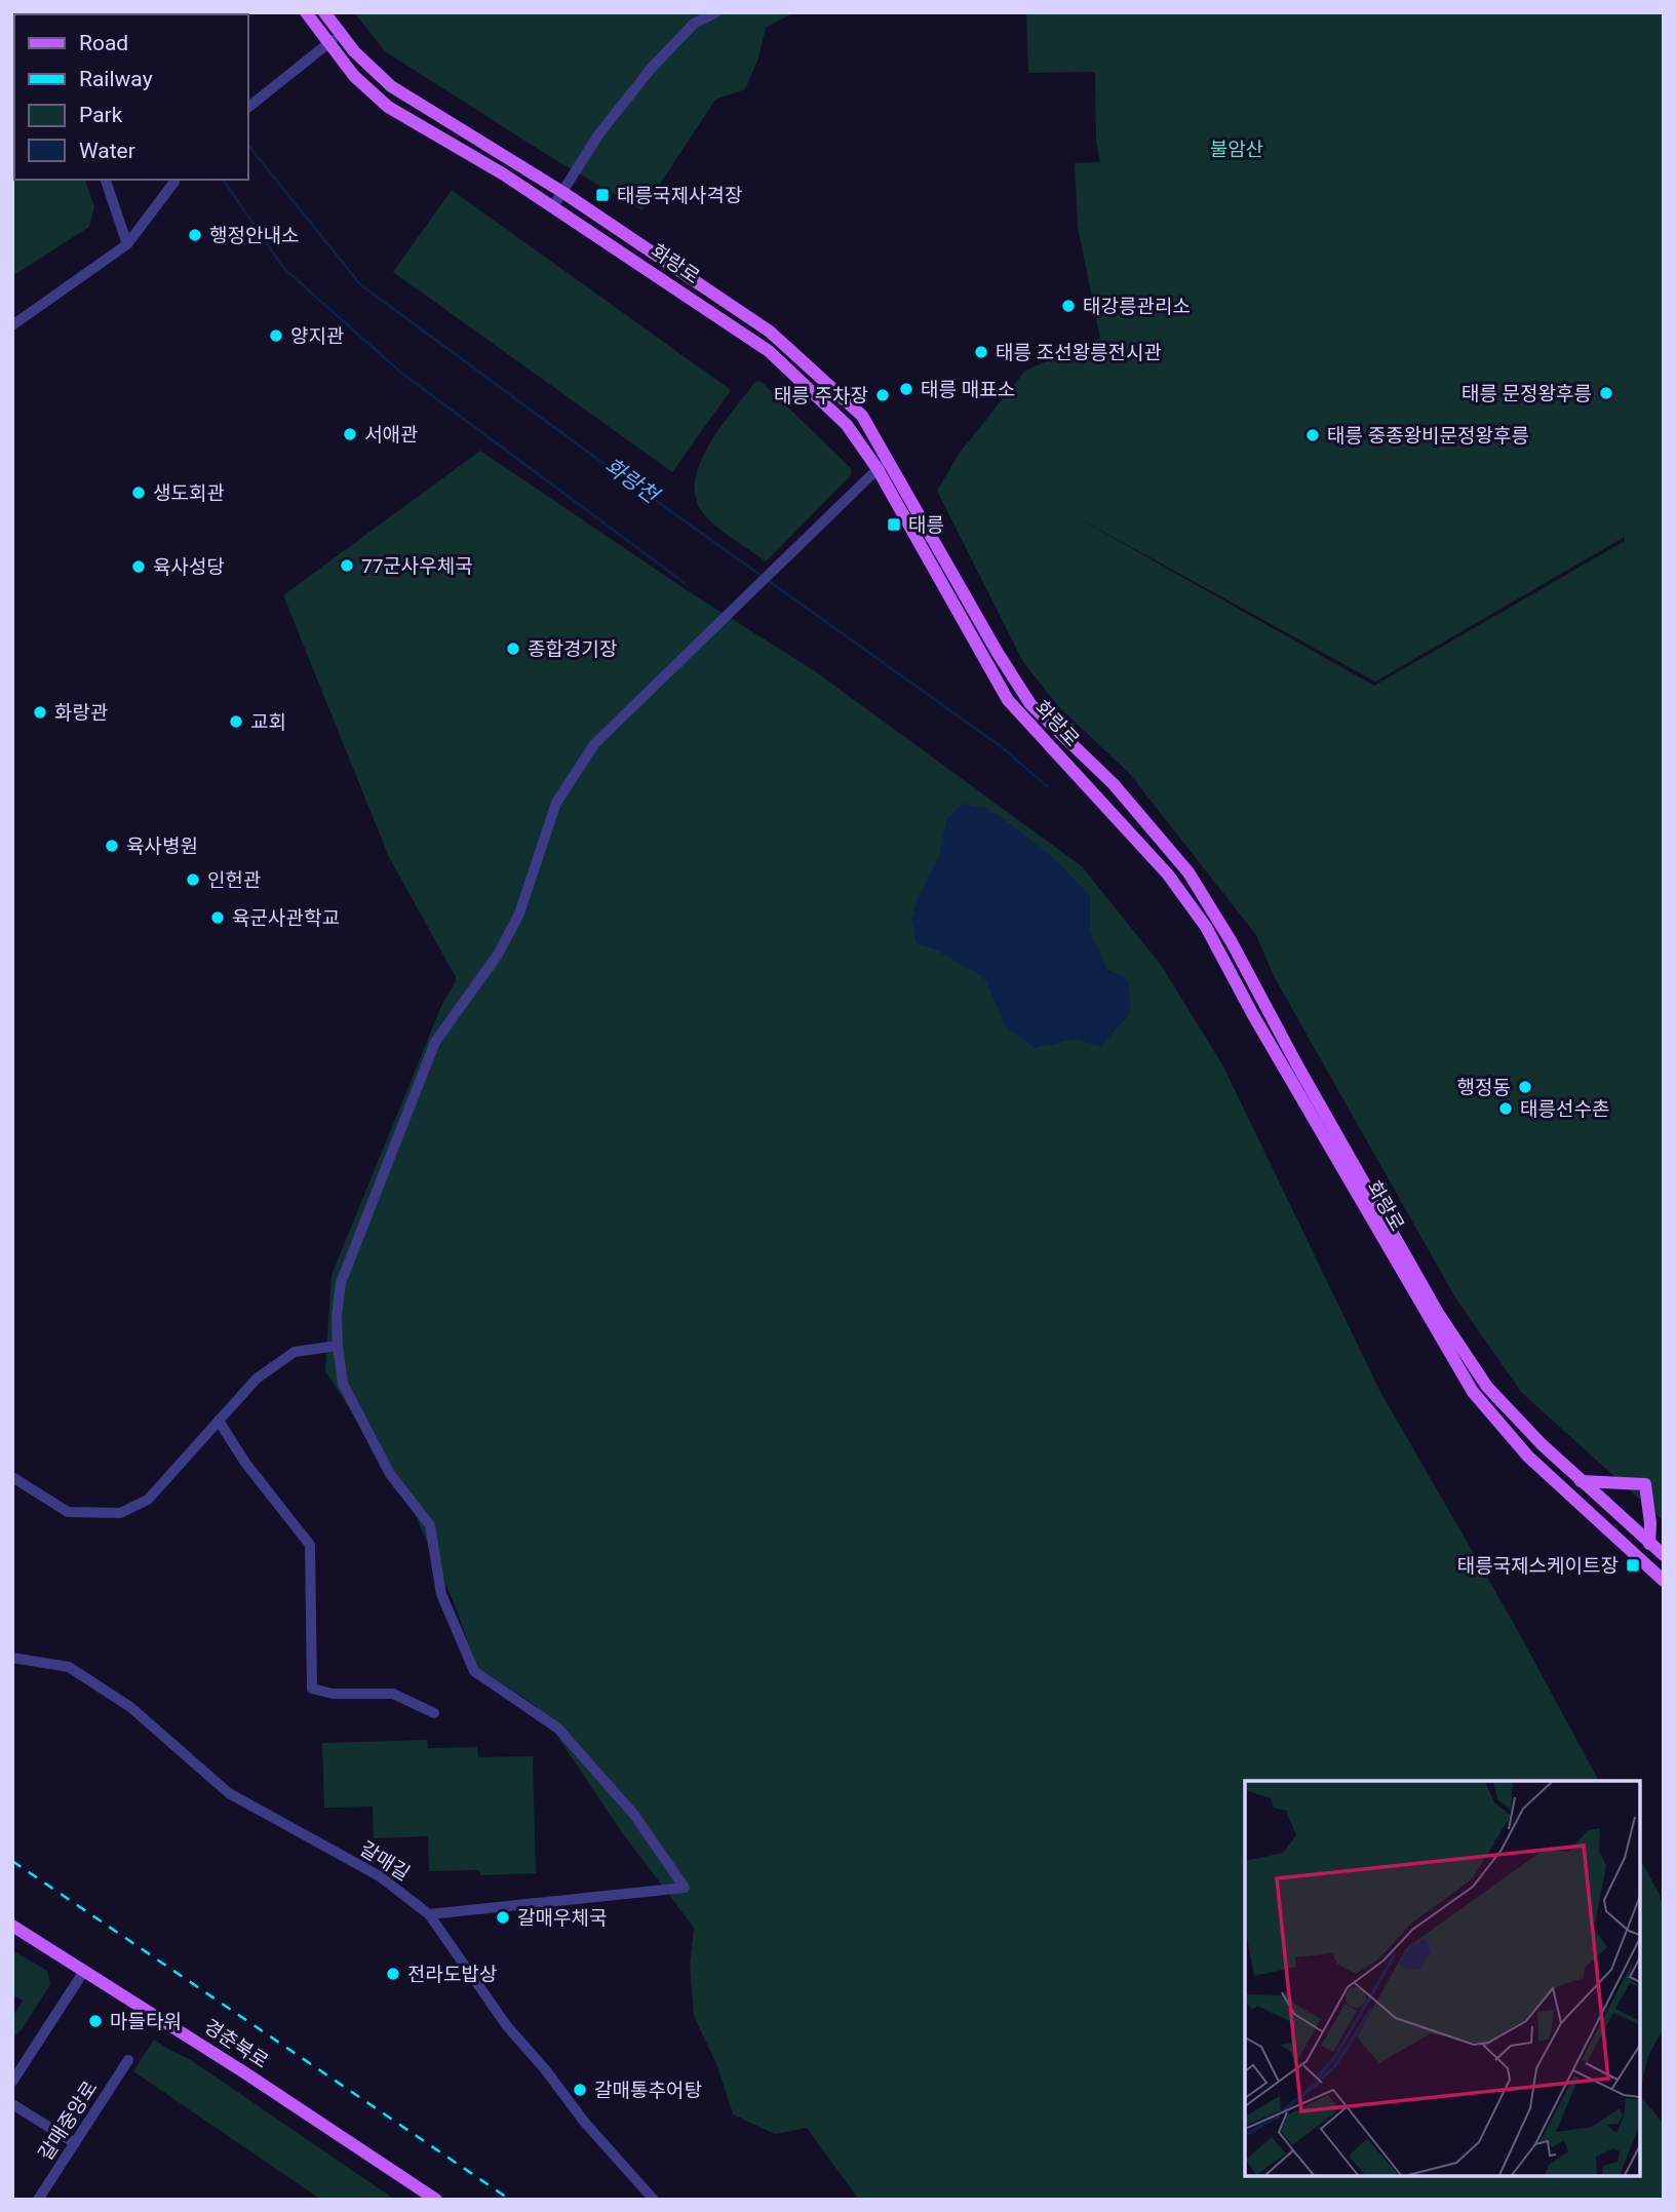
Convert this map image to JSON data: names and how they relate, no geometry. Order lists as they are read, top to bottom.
{
  "streets": {
    "main road": ["화랑로", "경춘북로"],
    "street": ["갈매길", "갈매중앙로"]
  },
  "water": ["화랑천"],
  "parks": ["불암산"],
  "places": {
    "transit": ["태릉국제사격장", "태릉", "태릉국제스케이트장"],
    "other": [
      "행정안내소",
      "태강릉관리소",
      "양지관",
      "태릉 조선왕릉전시관",
      "태릉 매표소",
      "태릉 문정왕후릉",
      "태릉 주차장",
      "서애관",
      "태릉 중종왕비문정왕후릉",
      "생도회관",
      "77군사우체국",
      "육사성당",
      "종합경기장",
      "화랑관",
      "교회",
      "육사병원",
      "인헌관",
      "육군사관학교",
      "행정동",
      "태릉선수촌",
      "갈매우체국",
      "전라도밥상",
      "마들타워",
      "갈매통추어탕"
    ]
  },
  "legend": [
    "Road",
    "Railway",
    "Park",
    "Water"
  ]
}
